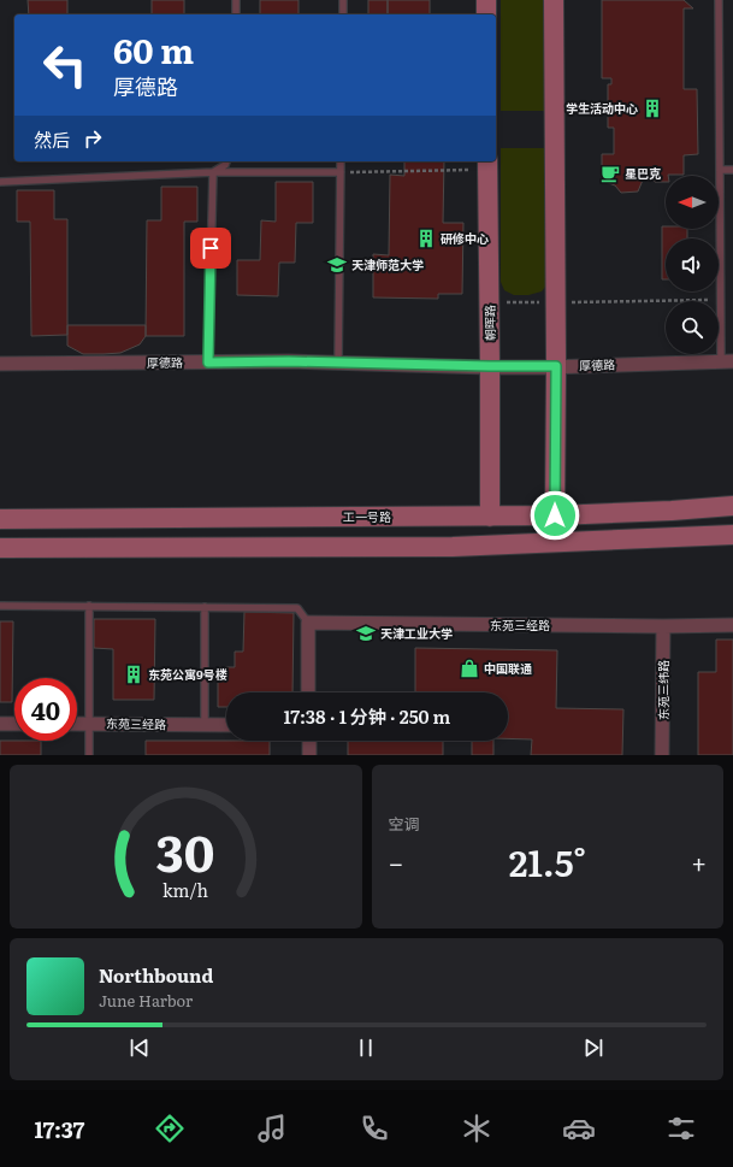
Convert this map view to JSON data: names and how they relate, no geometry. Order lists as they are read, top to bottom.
{
  "streets": {
    "main road": ["朝晖路", "工一号路"],
    "street": ["厚德路", "东苑三经路", "东苑三纬路"]
  },
  "crossings": [
    ["朝晖路", "厚德路"],
    ["朝晖路", "工一号路"],
    ["东苑三经路", "东苑三纬路"]
  ],
  "places": {
    "building": ["学生活动中心", "研修中心", "东苑公寓9号楼"],
    "cafe": ["星巴克"],
    "school or university": ["天津师范大学", "天津工业大学"],
    "shop": ["中国联通"]
  },
  "north": "left",
  "page": {
    "turn": ["60 m", "厚德路"],
    "then": "然后",
    "limit": "40",
    "trip": "17:38 · 1 分钟 · 250 m",
    "tile": "空调",
    "heat": ["−", "21.5°", "+"],
    "song": ["Northbound", "June Harbor"],
    "tabs": "17:37",
    "gauge": ["30", "km/h"]
  }
}
